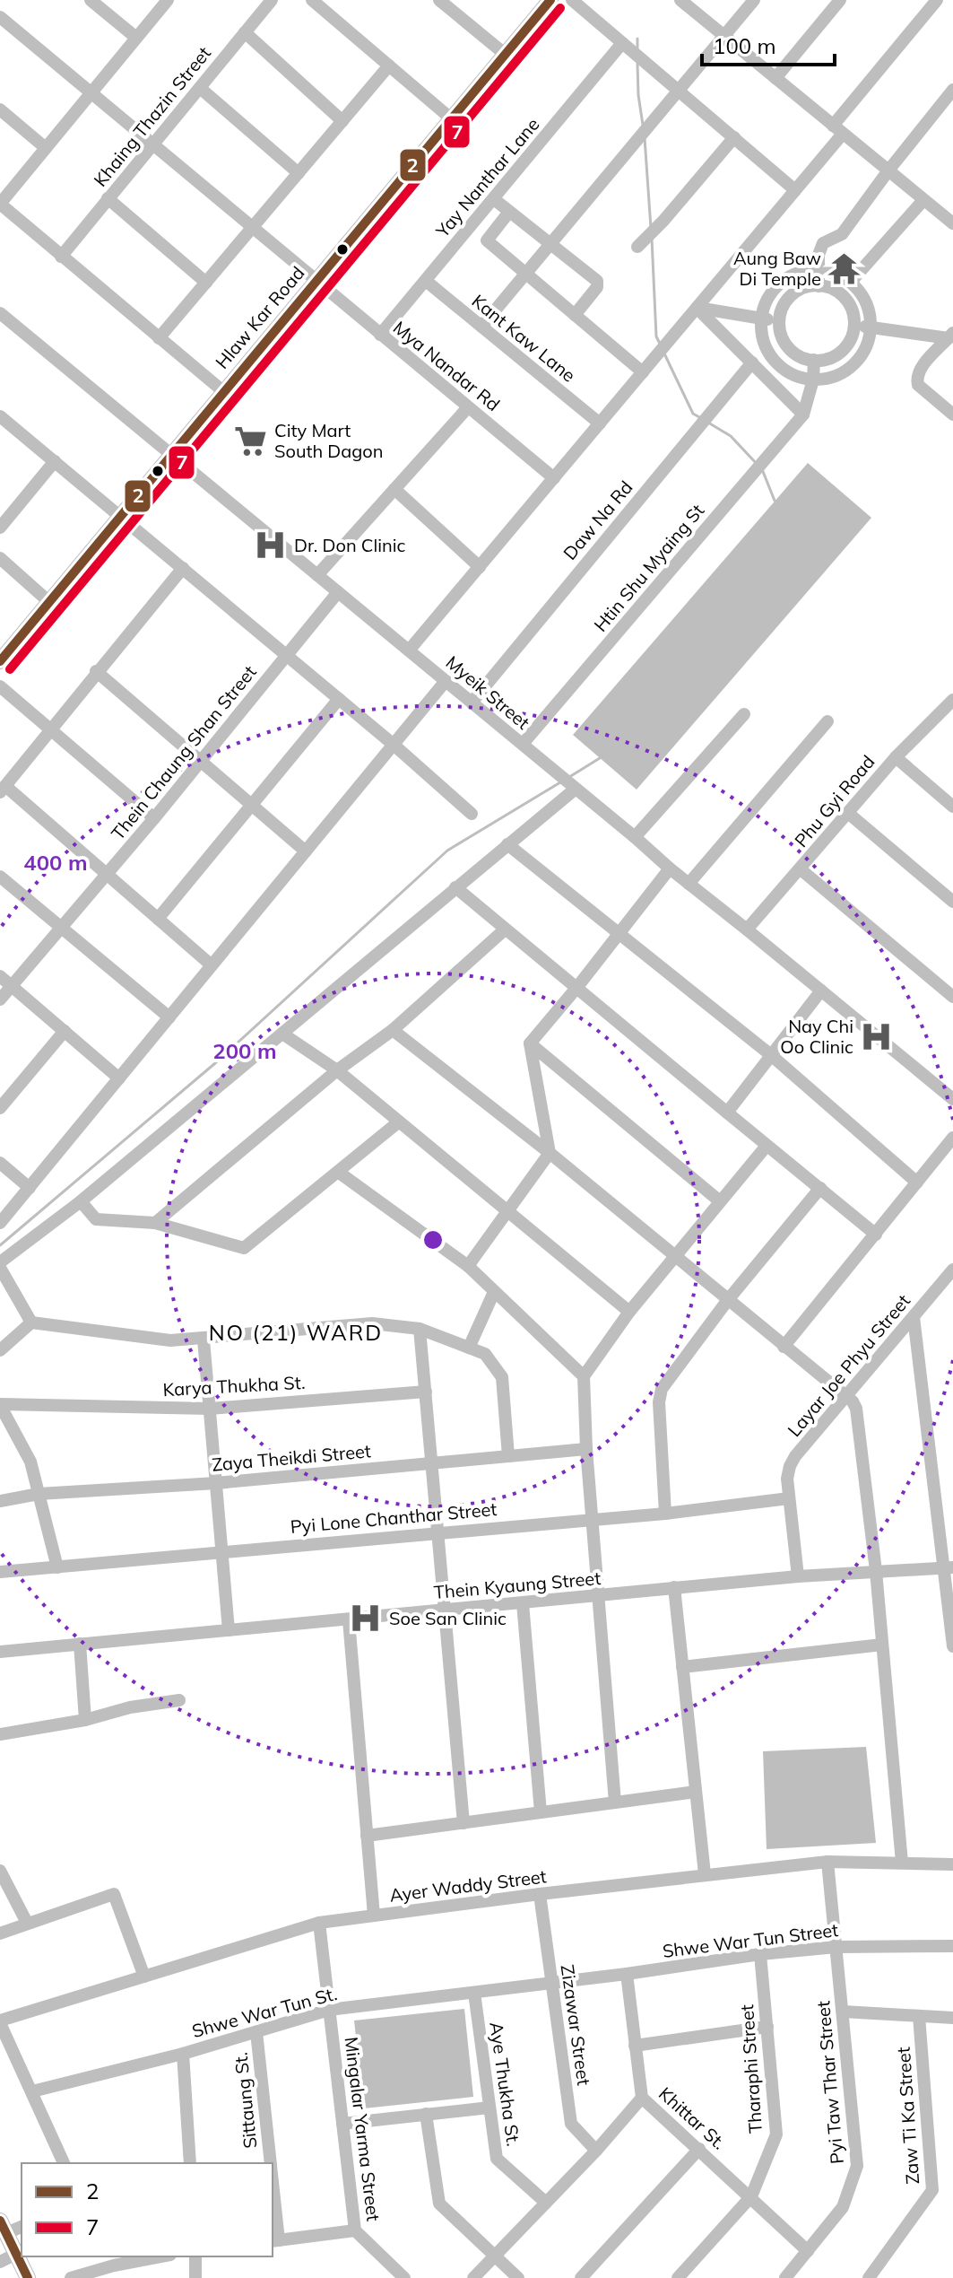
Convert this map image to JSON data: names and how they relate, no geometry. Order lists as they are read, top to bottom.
{
  "streets": {
    "main road": ["Hlaw Kar Road"],
    "street": [
      "Khaing Thazin Street",
      "Yay Nanthar Lane",
      "Kant Kaw Lane",
      "Mya Nandar Rd",
      "Daw Na Rd",
      "Htin Shu Myaing St",
      "Myeik Street",
      "Thein Chaung Shan Street",
      "Phu Gyi Road",
      "Layar Joe Phyu Street",
      "Karya Thukha St.",
      "Zaya Theikdi Street",
      "Pyi Lone Chanthar Street",
      "Thein Kyaung Street",
      "Ayer Waddy Street",
      "Shwe War Tun Street",
      "Shwe War Tun St.",
      "Zizawar Street",
      "Tharaphi Street",
      "Pyi Taw Thar Street",
      "Aye Thukha St.",
      "Sittaung St.",
      "Zaw Ti Ka Street",
      "Khittar St.",
      "Mingalar Yarma Street"
    ]
  },
  "crossings": [
    ["Khaing Thazin Street", "Mya Nandar Rd"],
    ["Yay Nanthar Lane", "Kant Kaw Lane"],
    ["Yay Nanthar Lane", "Mya Nandar Rd"],
    ["Hlaw Kar Road", "Mya Nandar Rd"],
    ["Hlaw Kar Road", "Myeik Street"],
    ["Daw Na Rd", "Myeik Street"],
    ["Htin Shu Myaing St", "Myeik Street"],
    ["Myeik Street", "Thein Chaung Shan Street"],
    ["Myeik Street", "Phu Gyi Road"],
    ["Layar Joe Phyu Street", "Pyi Lone Chanthar Street"],
    ["Layar Joe Phyu Street", "Thein Kyaung Street"],
    ["Ayer Waddy Street", "Zizawar Street"],
    ["Ayer Waddy Street", "Pyi Taw Thar Street"],
    ["Ayer Waddy Street", "Mingalar Yarma Street"],
    ["Shwe War Tun Street", "Shwe War Tun St."],
    ["Shwe War Tun Street", "Zizawar Street"],
    ["Shwe War Tun Street", "Tharaphi Street"],
    ["Shwe War Tun Street", "Pyi Taw Thar Street"],
    ["Shwe War Tun Street", "Khittar St."],
    ["Shwe War Tun St.", "Zizawar Street"],
    ["Shwe War Tun St.", "Aye Thukha St."],
    ["Shwe War Tun St.", "Sittaung St."],
    ["Shwe War Tun St.", "Mingalar Yarma Street"],
    ["Tharaphi Street", "Khittar St."],
    ["Pyi Taw Thar Street", "Khittar St."]
  ],
  "districts": ["NO (21) WARD"],
  "places": {
    "temple": ["Aung Baw Di Temple"],
    "supermarket": ["City Mart South Dagon"],
    "hospital": ["Dr. Don Clinic", "Nay Chi Oo Clinic", "Soe San Clinic"]
  },
  "lines": ["transit line 2", "transit line 7"],
  "legend": ["2", "7"],
  "scale_bar": "100 m",
  "rings": ["400 m", "200 m"]
}
